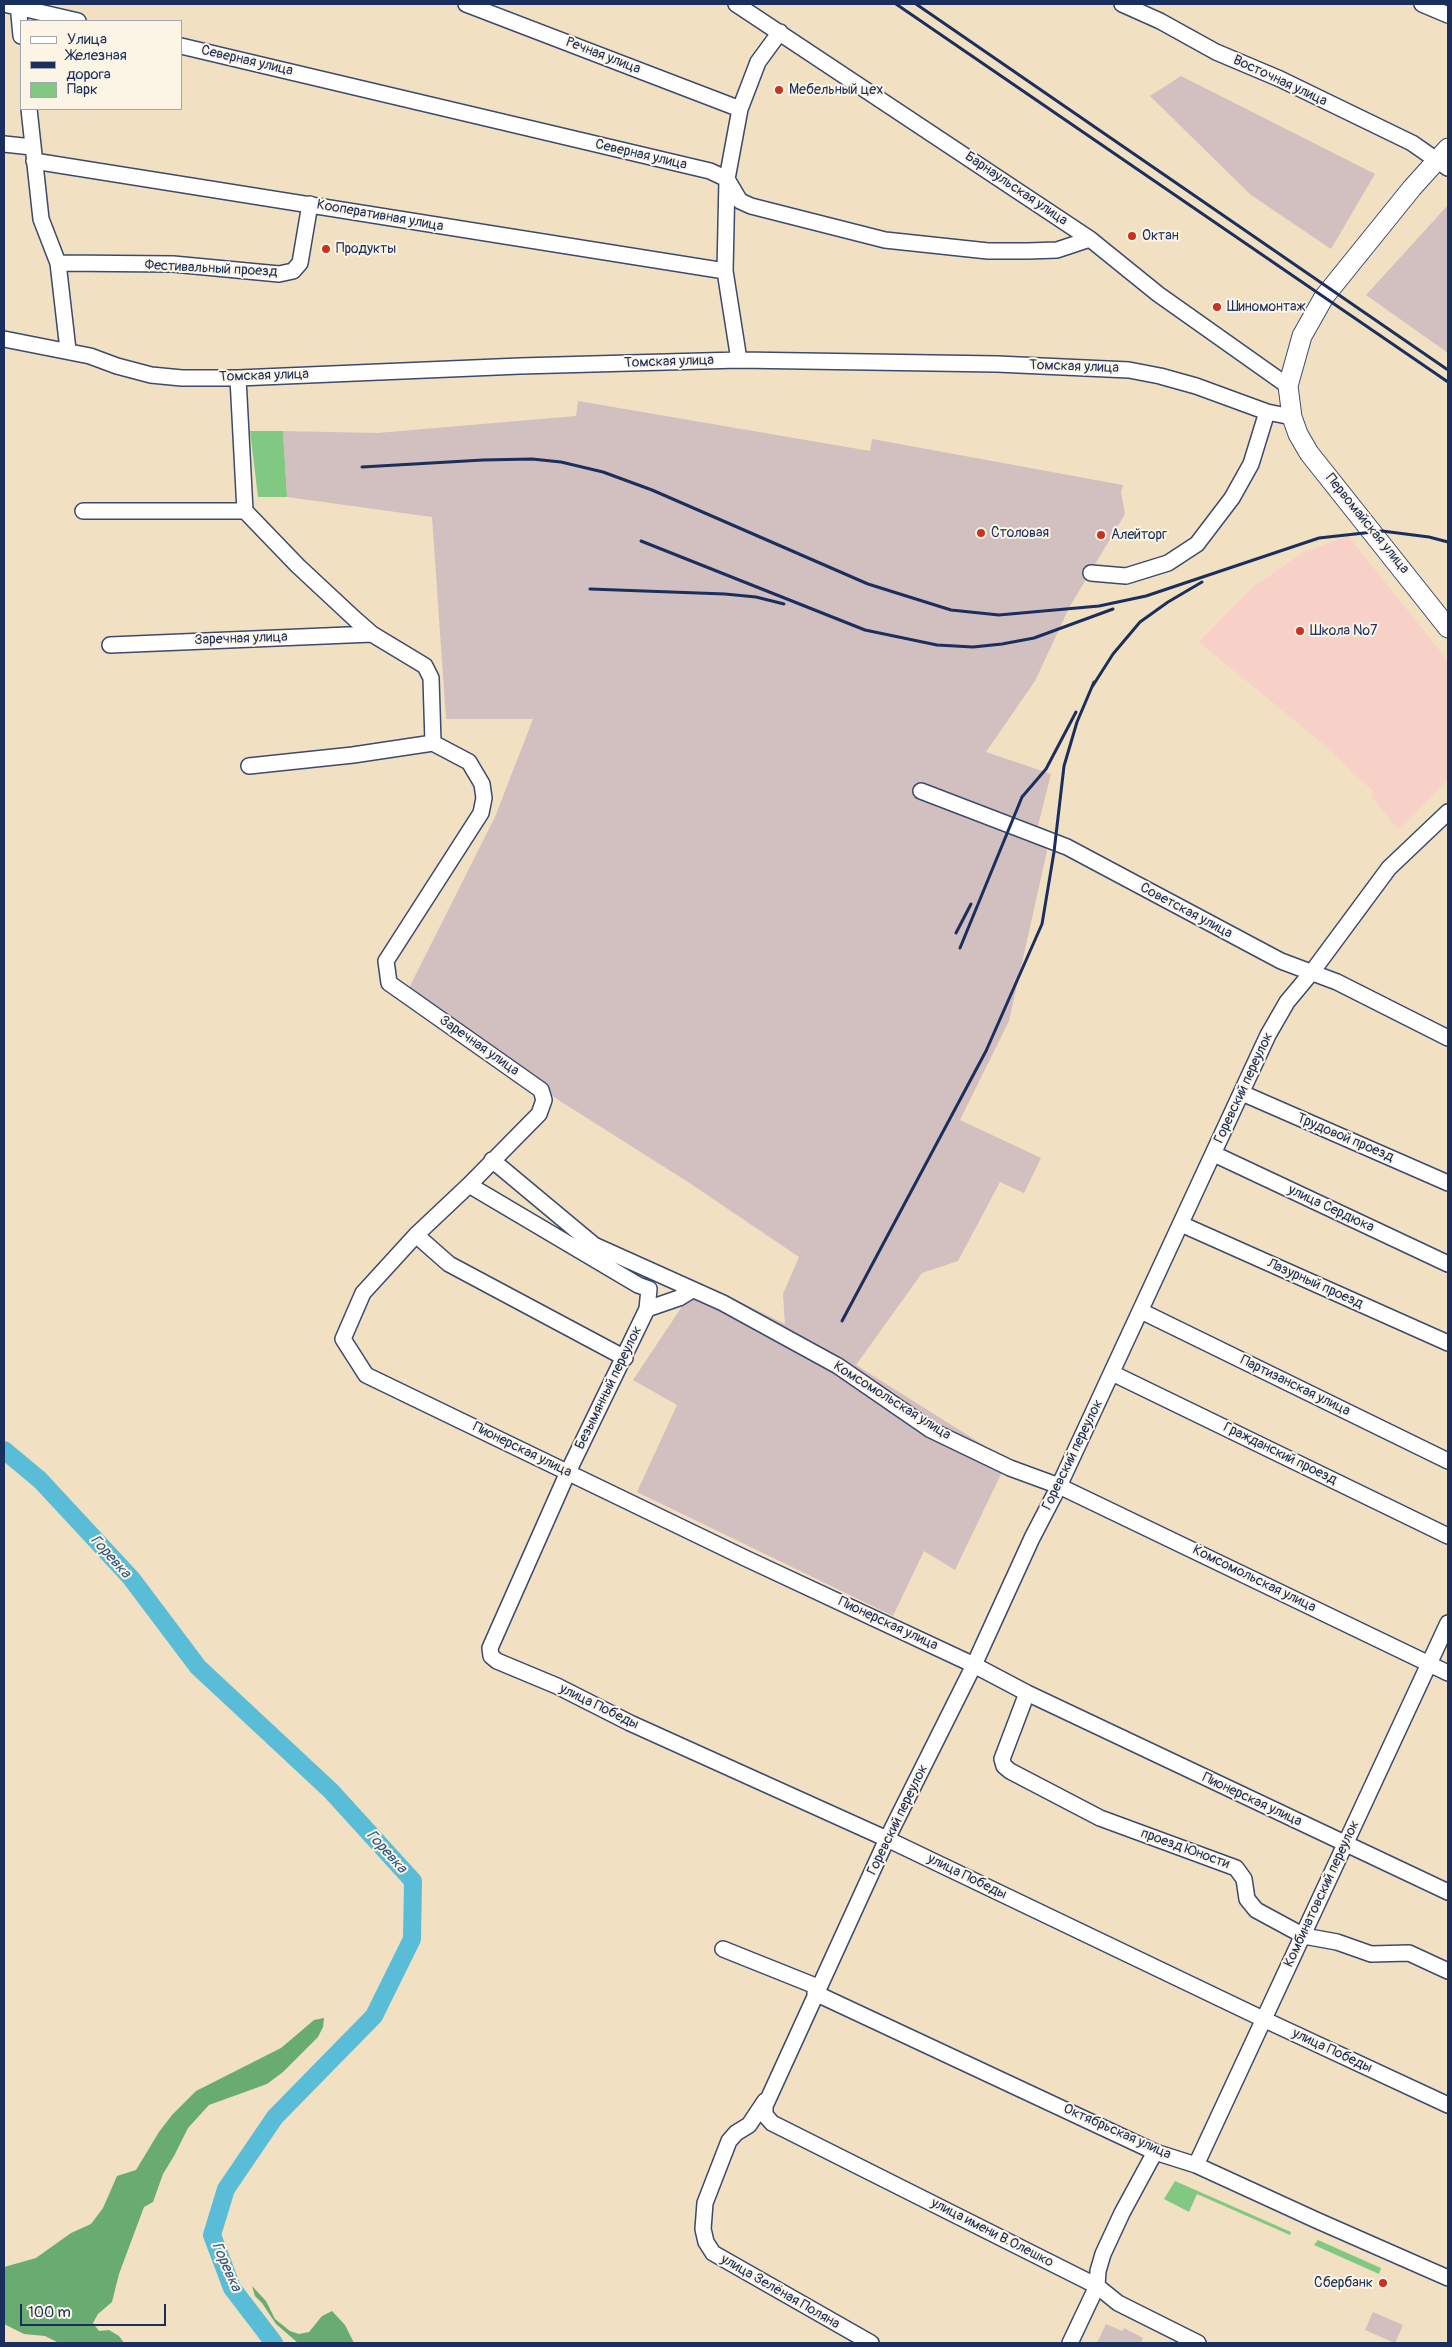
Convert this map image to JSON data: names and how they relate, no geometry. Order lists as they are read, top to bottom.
{
  "streets": {
    "main road": ["Первомайская улица"],
    "street": [
      "Речная улица",
      "Северная улица",
      "Восточная улица",
      "Барнаульская улица",
      "Кооперативная улица",
      "Фестивальный проезд",
      "Томская улица",
      "Заречная улица",
      "Советская улица",
      "Горевский переулок",
      "Трудовой проезд",
      "улица Сердюка",
      "Лазурный проезд",
      "Партизанская улица",
      "Безымянный переулок",
      "Комсомольская улица",
      "Пионерская улица",
      "Гражданский проезд",
      "улица Победы",
      "проезд Юности",
      "Комбинатовский переулок",
      "Октябрьская улица",
      "улица имени В.Олешко",
      "улица Зелёная Поляна"
    ]
  },
  "crossings": [
    ["Барнаульская улица", "Первомайская улица"],
    ["Кооперативная улица", "Фестивальный проезд"],
    ["Заречная улица", "Комсомольская улица"],
    ["Заречная улица", "Пионерская улица"],
    ["Советская улица", "Горевский переулок"],
    ["Горевский переулок", "Трудовой проезд"],
    ["Горевский переулок", "улица Сердюка"],
    ["Горевский переулок", "Лазурный проезд"],
    ["Горевский переулок", "Партизанская улица"],
    ["Горевский переулок", "Комсомольская улица"],
    ["Горевский переулок", "Пионерская улица"],
    ["Горевский переулок", "Гражданский проезд"],
    ["Горевский переулок", "улица Победы"],
    ["Горевский переулок", "Октябрьская улица"],
    ["Горевский переулок", "улица имени В.Олешко"],
    ["Горевский переулок", "улица Зелёная Поляна"],
    ["Безымянный переулок", "Комсомольская улица"],
    ["Безымянный переулок", "Пионерская улица"],
    ["Безымянный переулок", "улица Победы"],
    ["Комсомольская улица", "Комбинатовский переулок"],
    ["Пионерская улица", "проезд Юности"],
    ["Пионерская улица", "Комбинатовский переулок"],
    ["улица Победы", "Комбинатовский переулок"],
    ["проезд Юности", "Комбинатовский переулок"],
    ["Комбинатовский переулок", "Октябрьская улица"],
    ["улица имени В.Олешко", "улица Зелёная Поляна"]
  ],
  "water": ["Горевка"],
  "places": [
    "Мебельный цех",
    "Октан",
    "Продукты",
    "Шиномонтаж",
    "Столовая",
    "Алейторг",
    "Школа №7",
    "Сбербанк"
  ],
  "legend": ["Улица", "Железная дорога", "Парк"],
  "scale_bar": "100 m"
}
